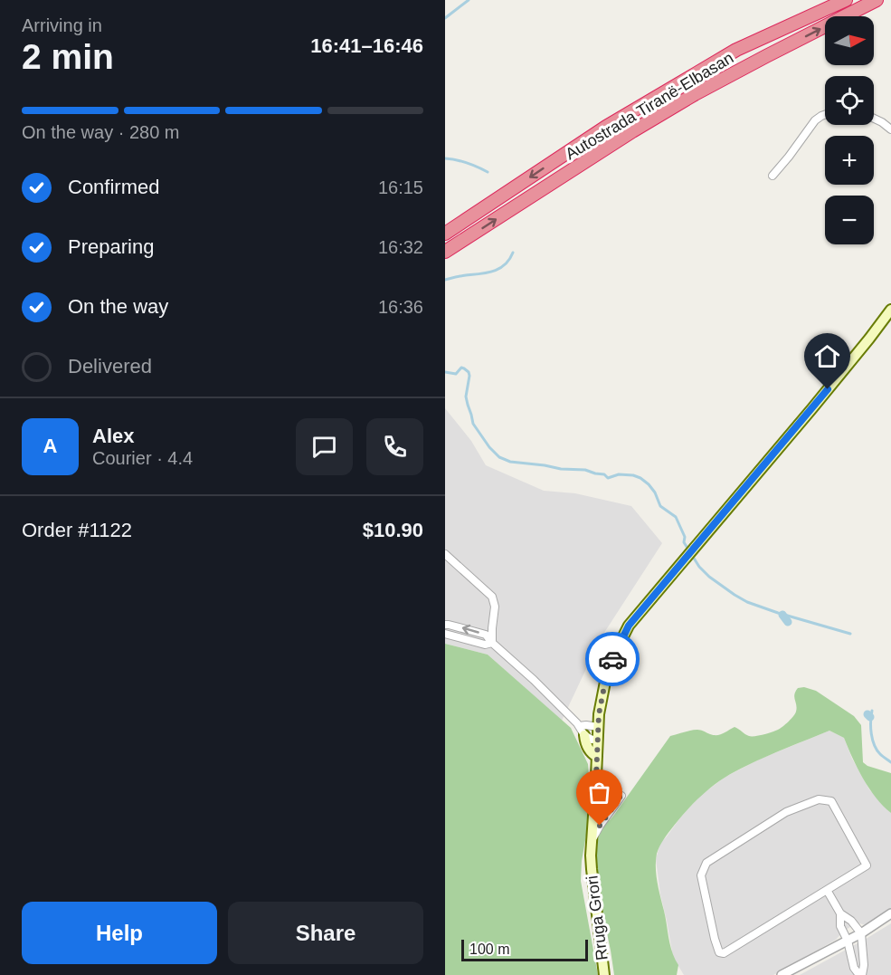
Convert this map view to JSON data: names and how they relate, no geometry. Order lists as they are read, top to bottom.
{
  "streets": {
    "highway": ["Autostrada Tiranë-Elbasan"],
    "main road": ["Rruga Grori"]
  },
  "scale_bar": "100 m",
  "north": "right",
  "page": {
    "heading": ["2 min", "Arriving in", "16:41–16:46"],
    "panel": [
      "Alex",
      "Courier · 4.4",
      "Order #1122",
      "$10.90"
    ],
    "map_buttons": ["+", "−"],
    "bar": "On the way · 280 m",
    "list": [
      ["Confirmed", "16:15"],
      ["Preparing", "16:32"],
      ["On the way", "16:36"],
      "Delivered"
    ],
    "round": "A",
    "buttons": ["Help", "Share"],
    "scale": "100 m"
  }
}
